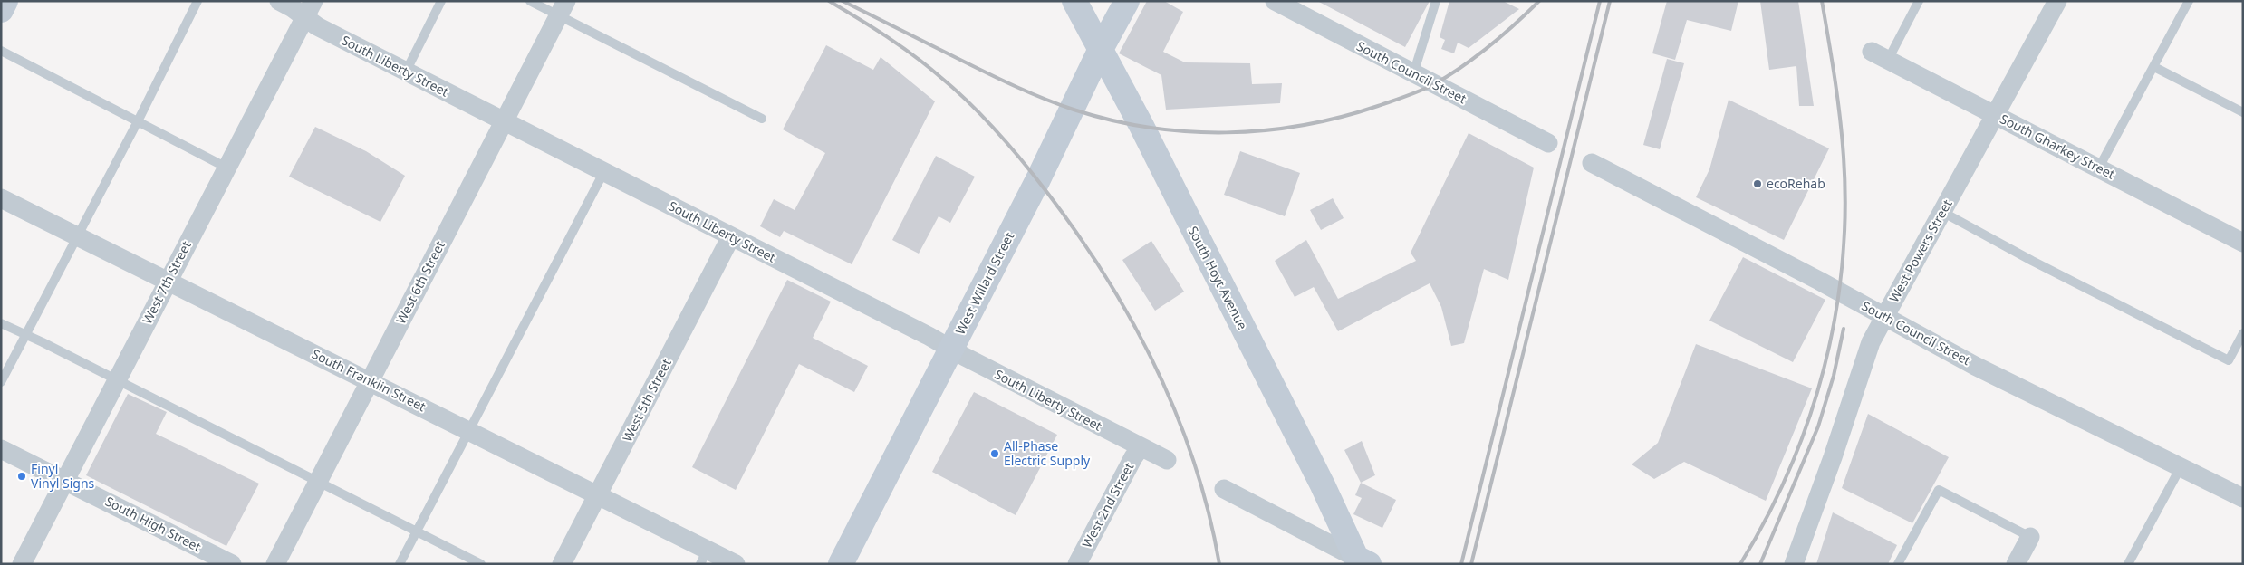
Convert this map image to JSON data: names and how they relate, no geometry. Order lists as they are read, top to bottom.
{
  "streets": {
    "street": [
      "South Liberty Street",
      "South Council Street",
      "South Gharkey Street",
      "West Powers Street",
      "South Hoyt Avenue",
      "West 7th Street",
      "West 6th Street",
      "West Willard Street",
      "South Franklin Street",
      "West 5th Street",
      "West 2nd Street",
      "South High Street"
    ]
  },
  "crossings": [
    ["South Liberty Street", "West 7th Street"],
    ["South Liberty Street", "West 6th Street"],
    ["South Liberty Street", "West Willard Street"],
    ["South Liberty Street", "West 5th Street"],
    ["South Liberty Street", "West 2nd Street"],
    ["South Council Street", "West Powers Street"],
    ["South Gharkey Street", "West Powers Street"],
    ["South Hoyt Avenue", "West Willard Street"],
    ["West 7th Street", "South Franklin Street"],
    ["West 7th Street", "South High Street"],
    ["West 6th Street", "South Franklin Street"],
    ["South Franklin Street", "West 5th Street"]
  ],
  "places": ["ecoRehab", "All-Phase Electric Supply", "Finyl Vinyl Signs"]
}
